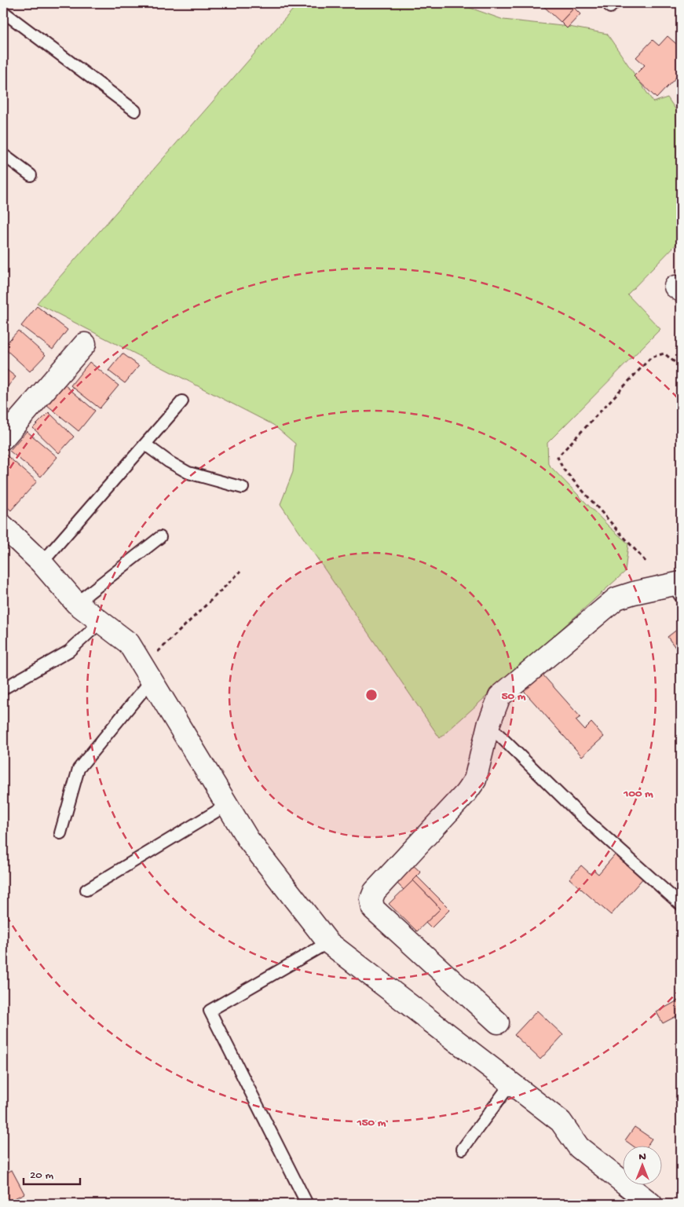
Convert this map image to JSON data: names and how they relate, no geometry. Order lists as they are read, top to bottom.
{
  "scale_bar": "20 m",
  "north": "top",
  "rings": ["50 m", "100 m", "150 m"]
}
